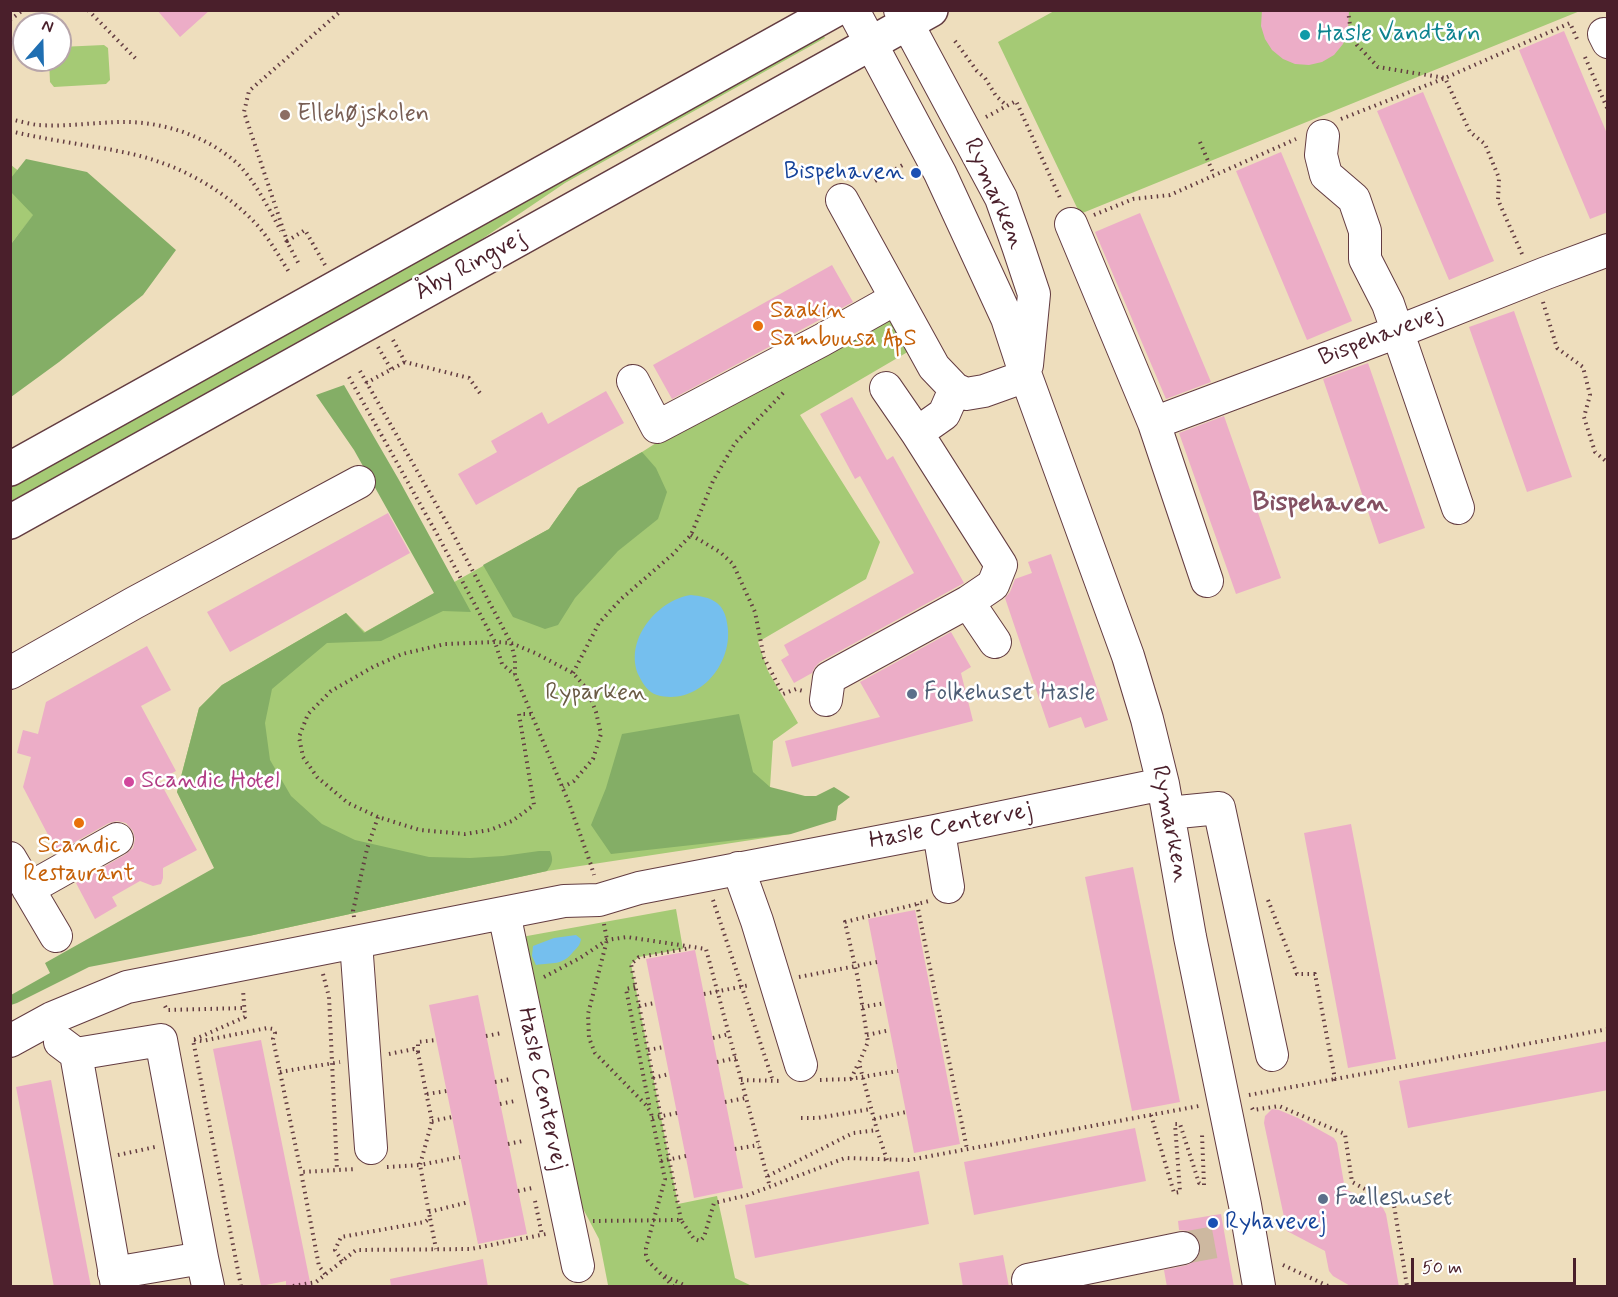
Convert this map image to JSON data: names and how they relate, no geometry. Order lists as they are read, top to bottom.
{
  "streets": {
    "main road": ["Åby Ringvej"],
    "street": ["Rymarken", "Bispehavevej", "Hasle Centervej"]
  },
  "crossings": [
    ["Rymarken", "Åby Ringvej"],
    ["Rymarken", "Hasle Centervej"]
  ],
  "districts": ["Bispehaven"],
  "parks": ["Ryparken"],
  "places": [
    "Hasle Vandtårn",
    "Ellehøjskolen",
    "Bispehaven",
    "Saakin Sambuusa ApS",
    "Folkehuset Hasle",
    "Scandic Hotel",
    "Scandic Restaurant",
    "Fælleshuset",
    "Ryhavevej"
  ],
  "scale_bar": "50 m",
  "north": "top"
}
